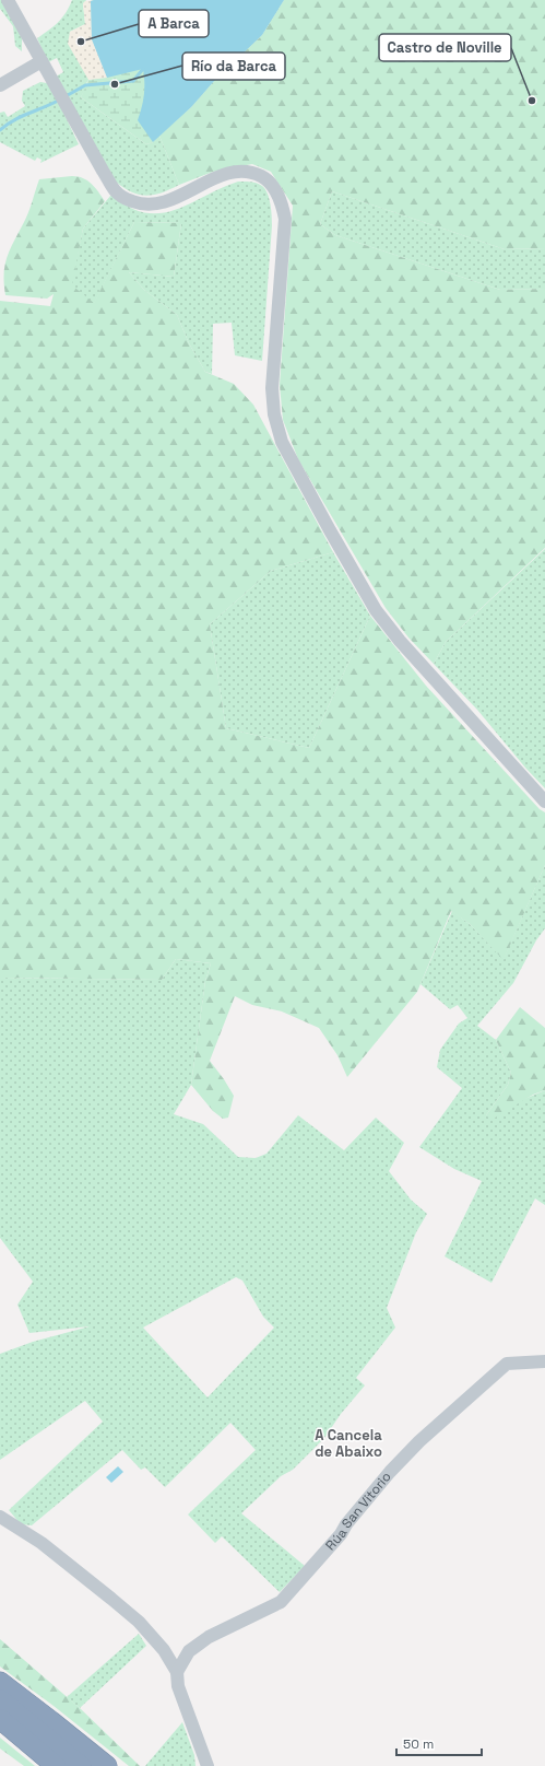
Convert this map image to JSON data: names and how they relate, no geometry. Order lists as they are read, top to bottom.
{
  "streets": {
    "street": ["Rúa San Vitorio"]
  },
  "districts": ["A Cancela de Abaixo"],
  "places": ["A Barca", "Río da Barca", "Castro de Noville"],
  "scale_bar": "50 m"
}
